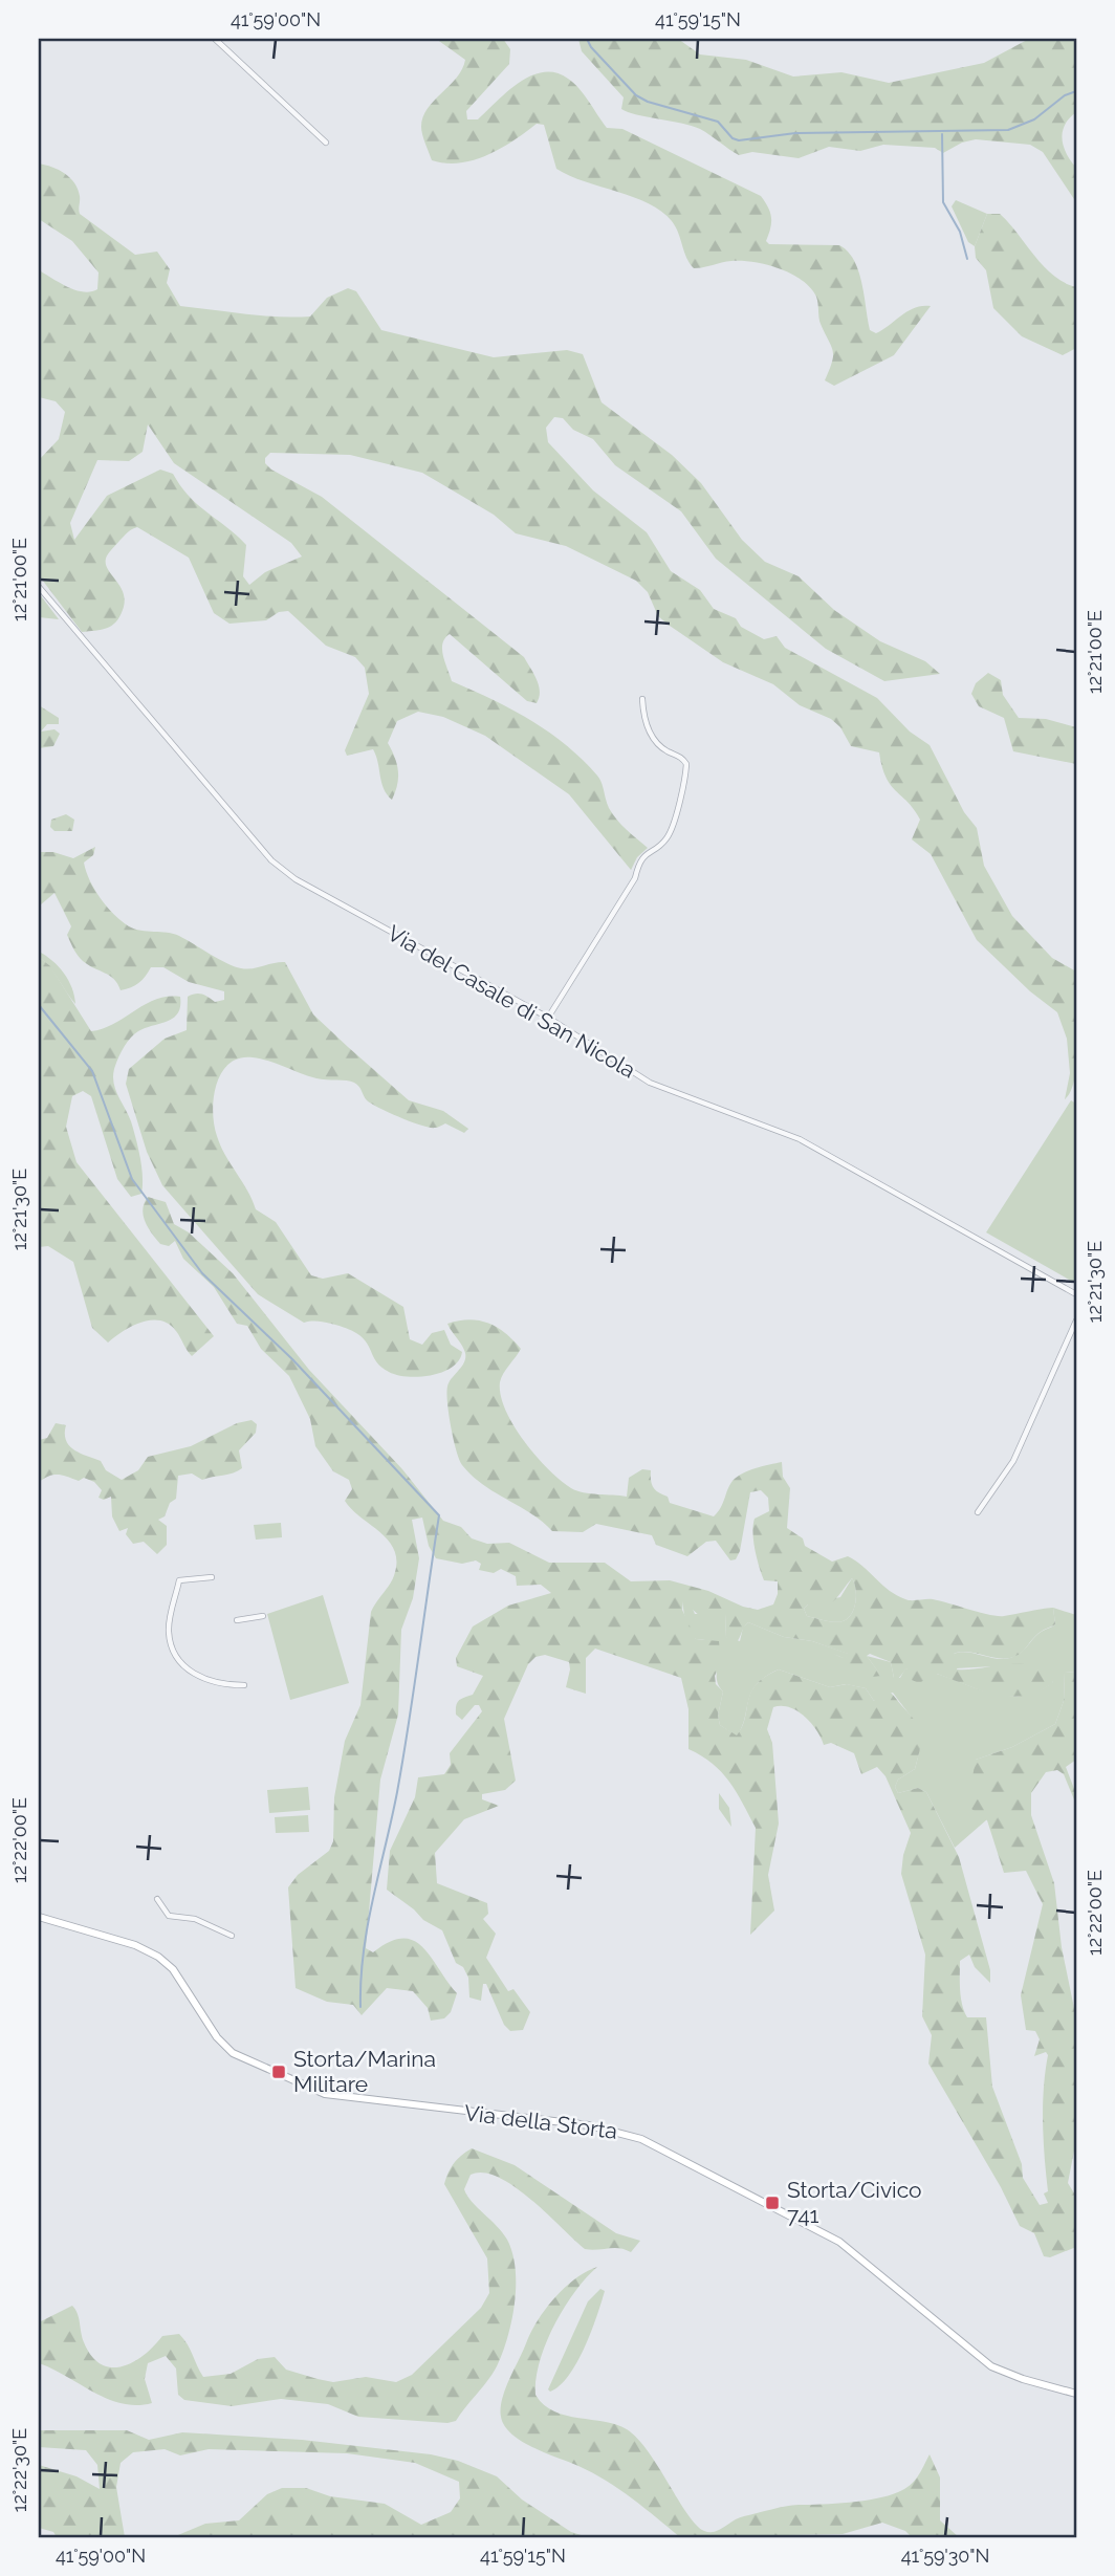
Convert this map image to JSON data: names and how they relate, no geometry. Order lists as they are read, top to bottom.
{
  "streets": {
    "main road": ["Via della Storta"],
    "street": ["Via del Casale di San Nicola"]
  },
  "places": {
    "transit": ["Storta/Marina Militare", "Storta/Civico 741"]
  },
  "coordinates": [
    "41°59'00\"N",
    "41°59'15\"N",
    "12°21'00\"E",
    "12°21'30\"E",
    "12°22'00\"E",
    "12°22'30\"E",
    "41°59'30\"N"
  ]
}
